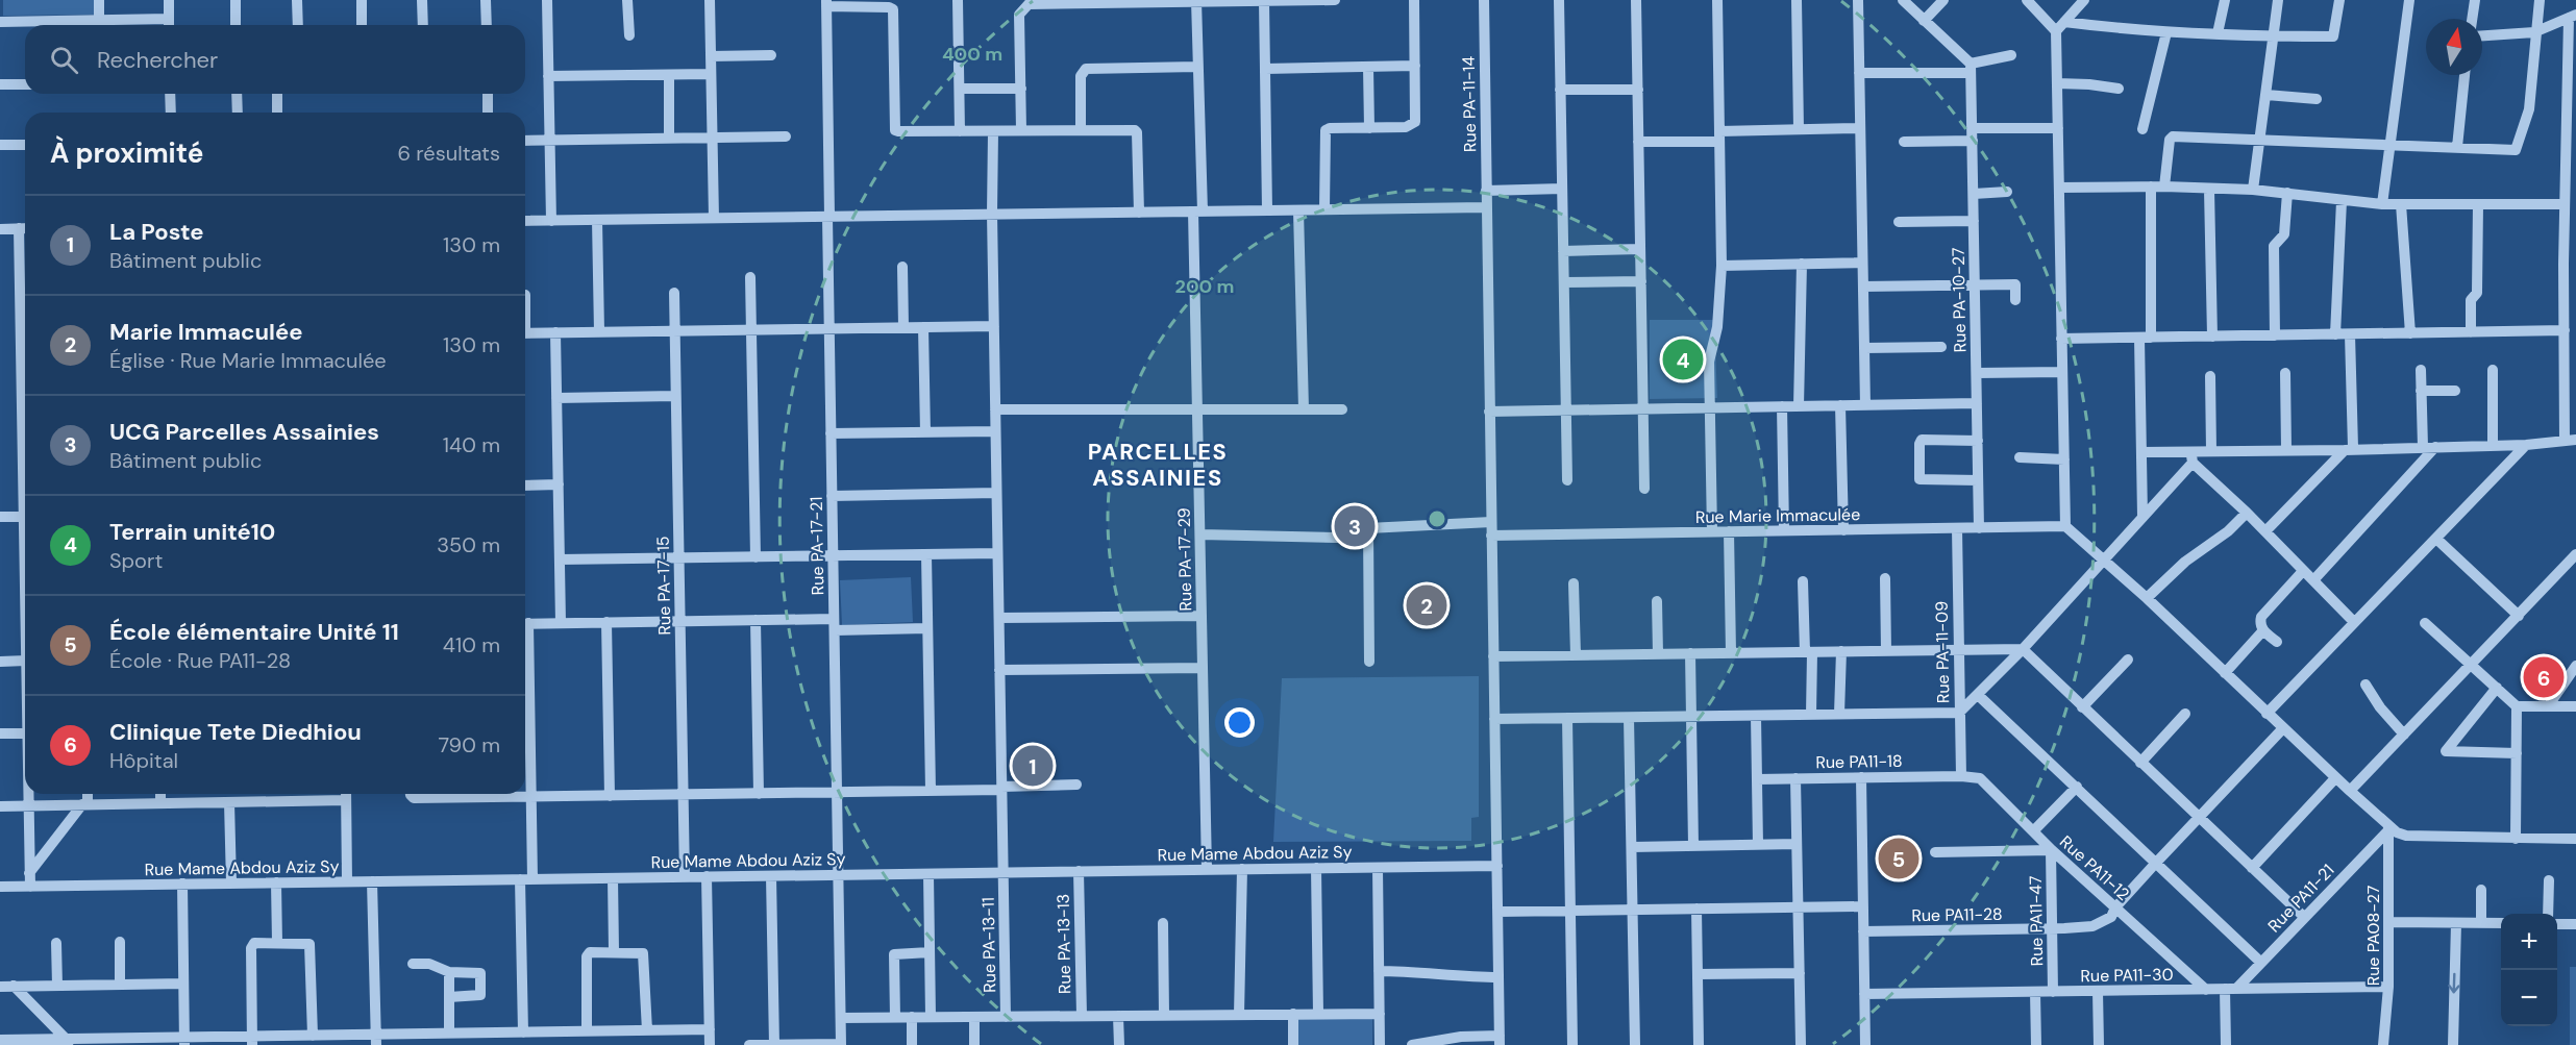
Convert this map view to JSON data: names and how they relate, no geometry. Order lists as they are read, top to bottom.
{
  "streets": {
    "street": [
      "Rue PA-11-14",
      "Rue PA-10-27",
      "Rue Marie Immaculée",
      "Rue PA-17-21",
      "Rue PA-17-29",
      "Rue PA-17-15",
      "Rue PA-11-09",
      "Rue PA11-18",
      "Rue Mame Abdou Aziz Sy",
      "Rue PA11-12",
      "Rue PA11-21",
      "Rue PA11-28",
      "Rue PA11-47",
      "Rue PA08-27",
      "Rue PA-13-13",
      "Rue PA-13-11",
      "Rue PA11-30"
    ]
  },
  "crossings": [
    ["Rue PA-11-14", "Rue Marie Immaculée"],
    ["Rue PA-11-14", "Rue Mame Abdou Aziz Sy"],
    ["Rue PA-10-27", "Rue Marie Immaculée"],
    ["Rue Marie Immaculée", "Rue PA-11-09"],
    ["Rue PA-17-21", "Rue Mame Abdou Aziz Sy"],
    ["Rue PA-17-29", "Rue Mame Abdou Aziz Sy"],
    ["Rue PA-17-15", "Rue Mame Abdou Aziz Sy"],
    ["Rue PA-11-09", "Rue PA11-18"],
    ["Rue PA-11-09", "Rue PA11-12"],
    ["Rue PA11-18", "Rue PA11-12"],
    ["Rue Mame Abdou Aziz Sy", "Rue PA-13-13"],
    ["Rue Mame Abdou Aziz Sy", "Rue PA-13-11"],
    ["Rue PA11-12", "Rue PA11-28"],
    ["Rue PA11-12", "Rue PA11-47"],
    ["Rue PA11-12", "Rue PA11-30"],
    ["Rue PA11-21", "Rue PA08-27"],
    ["Rue PA11-21", "Rue PA11-30"],
    ["Rue PA11-28", "Rue PA11-47"],
    ["Rue PA11-47", "Rue PA11-30"],
    ["Rue PA08-27", "Rue PA11-30"]
  ],
  "districts": ["PARCELLES ASSAINIES"],
  "north": "top",
  "page": {
    "search": "Rechercher",
    "heading": ["À proximité", "6 résultats"],
    "list": [
      {
        "mark": "1",
        "name": "La Poste",
        "note": "Bâtiment public",
        "value": "130 m"
      },
      {
        "mark": "2",
        "name": "Marie Immaculée",
        "note": "Église · Rue Marie Immaculée",
        "value": "130 m"
      },
      {
        "mark": "3",
        "name": "UCG Parcelles Assainies",
        "note": "Bâtiment public",
        "value": "140 m"
      },
      {
        "mark": "4",
        "name": "Terrain unité10",
        "note": "Sport",
        "value": "350 m"
      },
      {
        "mark": "5",
        "name": "École élémentaire Unité 11",
        "note": "École · Rue PA11-28",
        "value": "410 m"
      },
      {
        "mark": "6",
        "name": "Clinique Tete Diedhiou",
        "note": "Hôpital",
        "value": "790 m"
      }
    ],
    "pins": [
      "4",
      "3",
      "2",
      "6",
      "1",
      "5"
    ],
    "map_buttons": ["+", "−"]
  },
  "rings": ["400 m", "200 m"]
}
